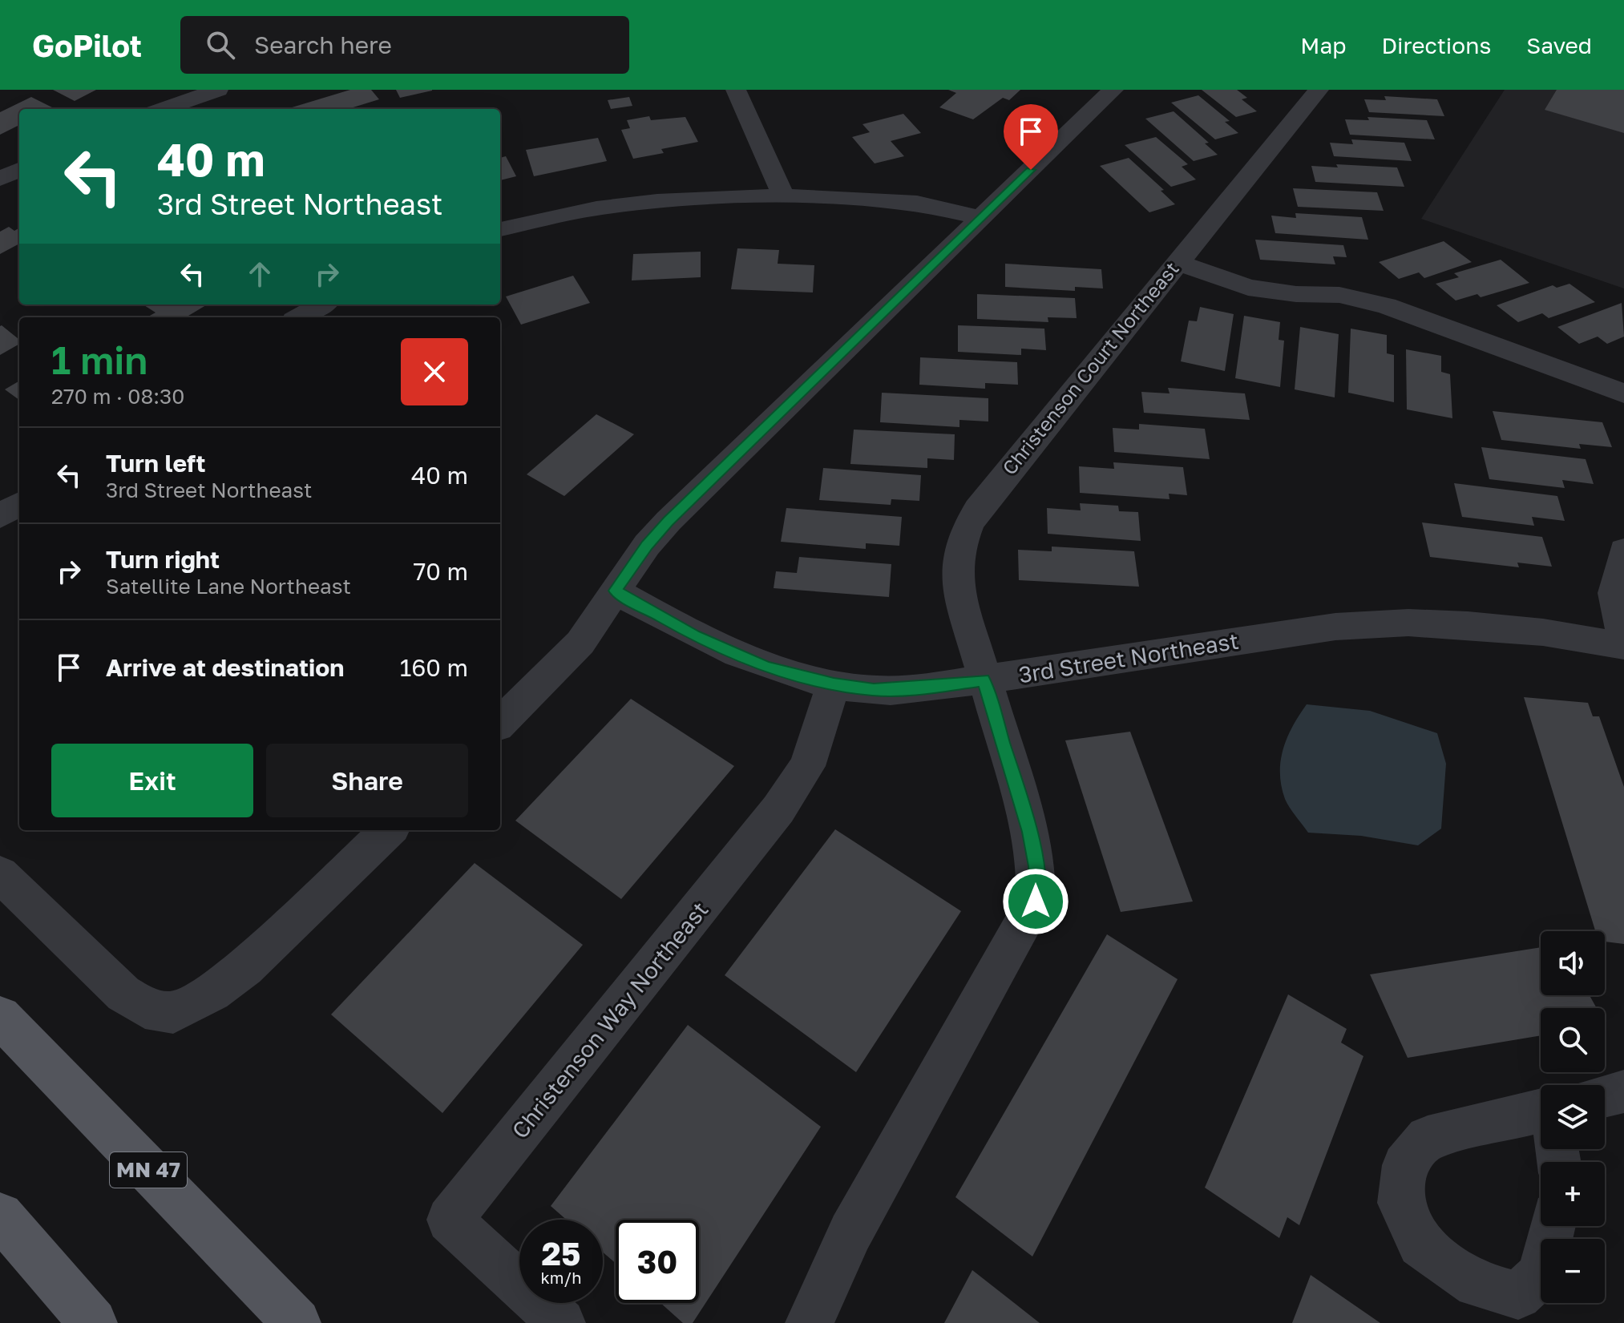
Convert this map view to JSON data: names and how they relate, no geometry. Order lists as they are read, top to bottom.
{
  "streets": {
    "main road": ["MN 47"],
    "street": ["Christenson Court Northeast", "3rd Street Northeast", "Christenson Way Northeast"]
  },
  "crossings": [
    ["Christenson Court Northeast", "3rd Street Northeast"],
    ["3rd Street Northeast", "Christenson Way Northeast"]
  ],
  "page": {
    "header": "GoPilot",
    "search": "Search here",
    "nav": ["Map", "Directions", "Saved"],
    "turn": ["40 m", "3rd Street Northeast"],
    "heading": ["1 min", "270 m · 08:30"],
    "list": [
      {
        "name": "Turn left",
        "note": "3rd Street Northeast",
        "value": "40 m"
      },
      {
        "name": "Turn right",
        "note": "Satellite Lane Northeast",
        "value": "70 m"
      },
      {
        "name": "Arrive at destination",
        "value": "160 m"
      }
    ],
    "buttons": ["Exit", "Share"],
    "map_buttons": ["+", "−"],
    "speed": "25 km/h",
    "limit": "30"
  }
}
